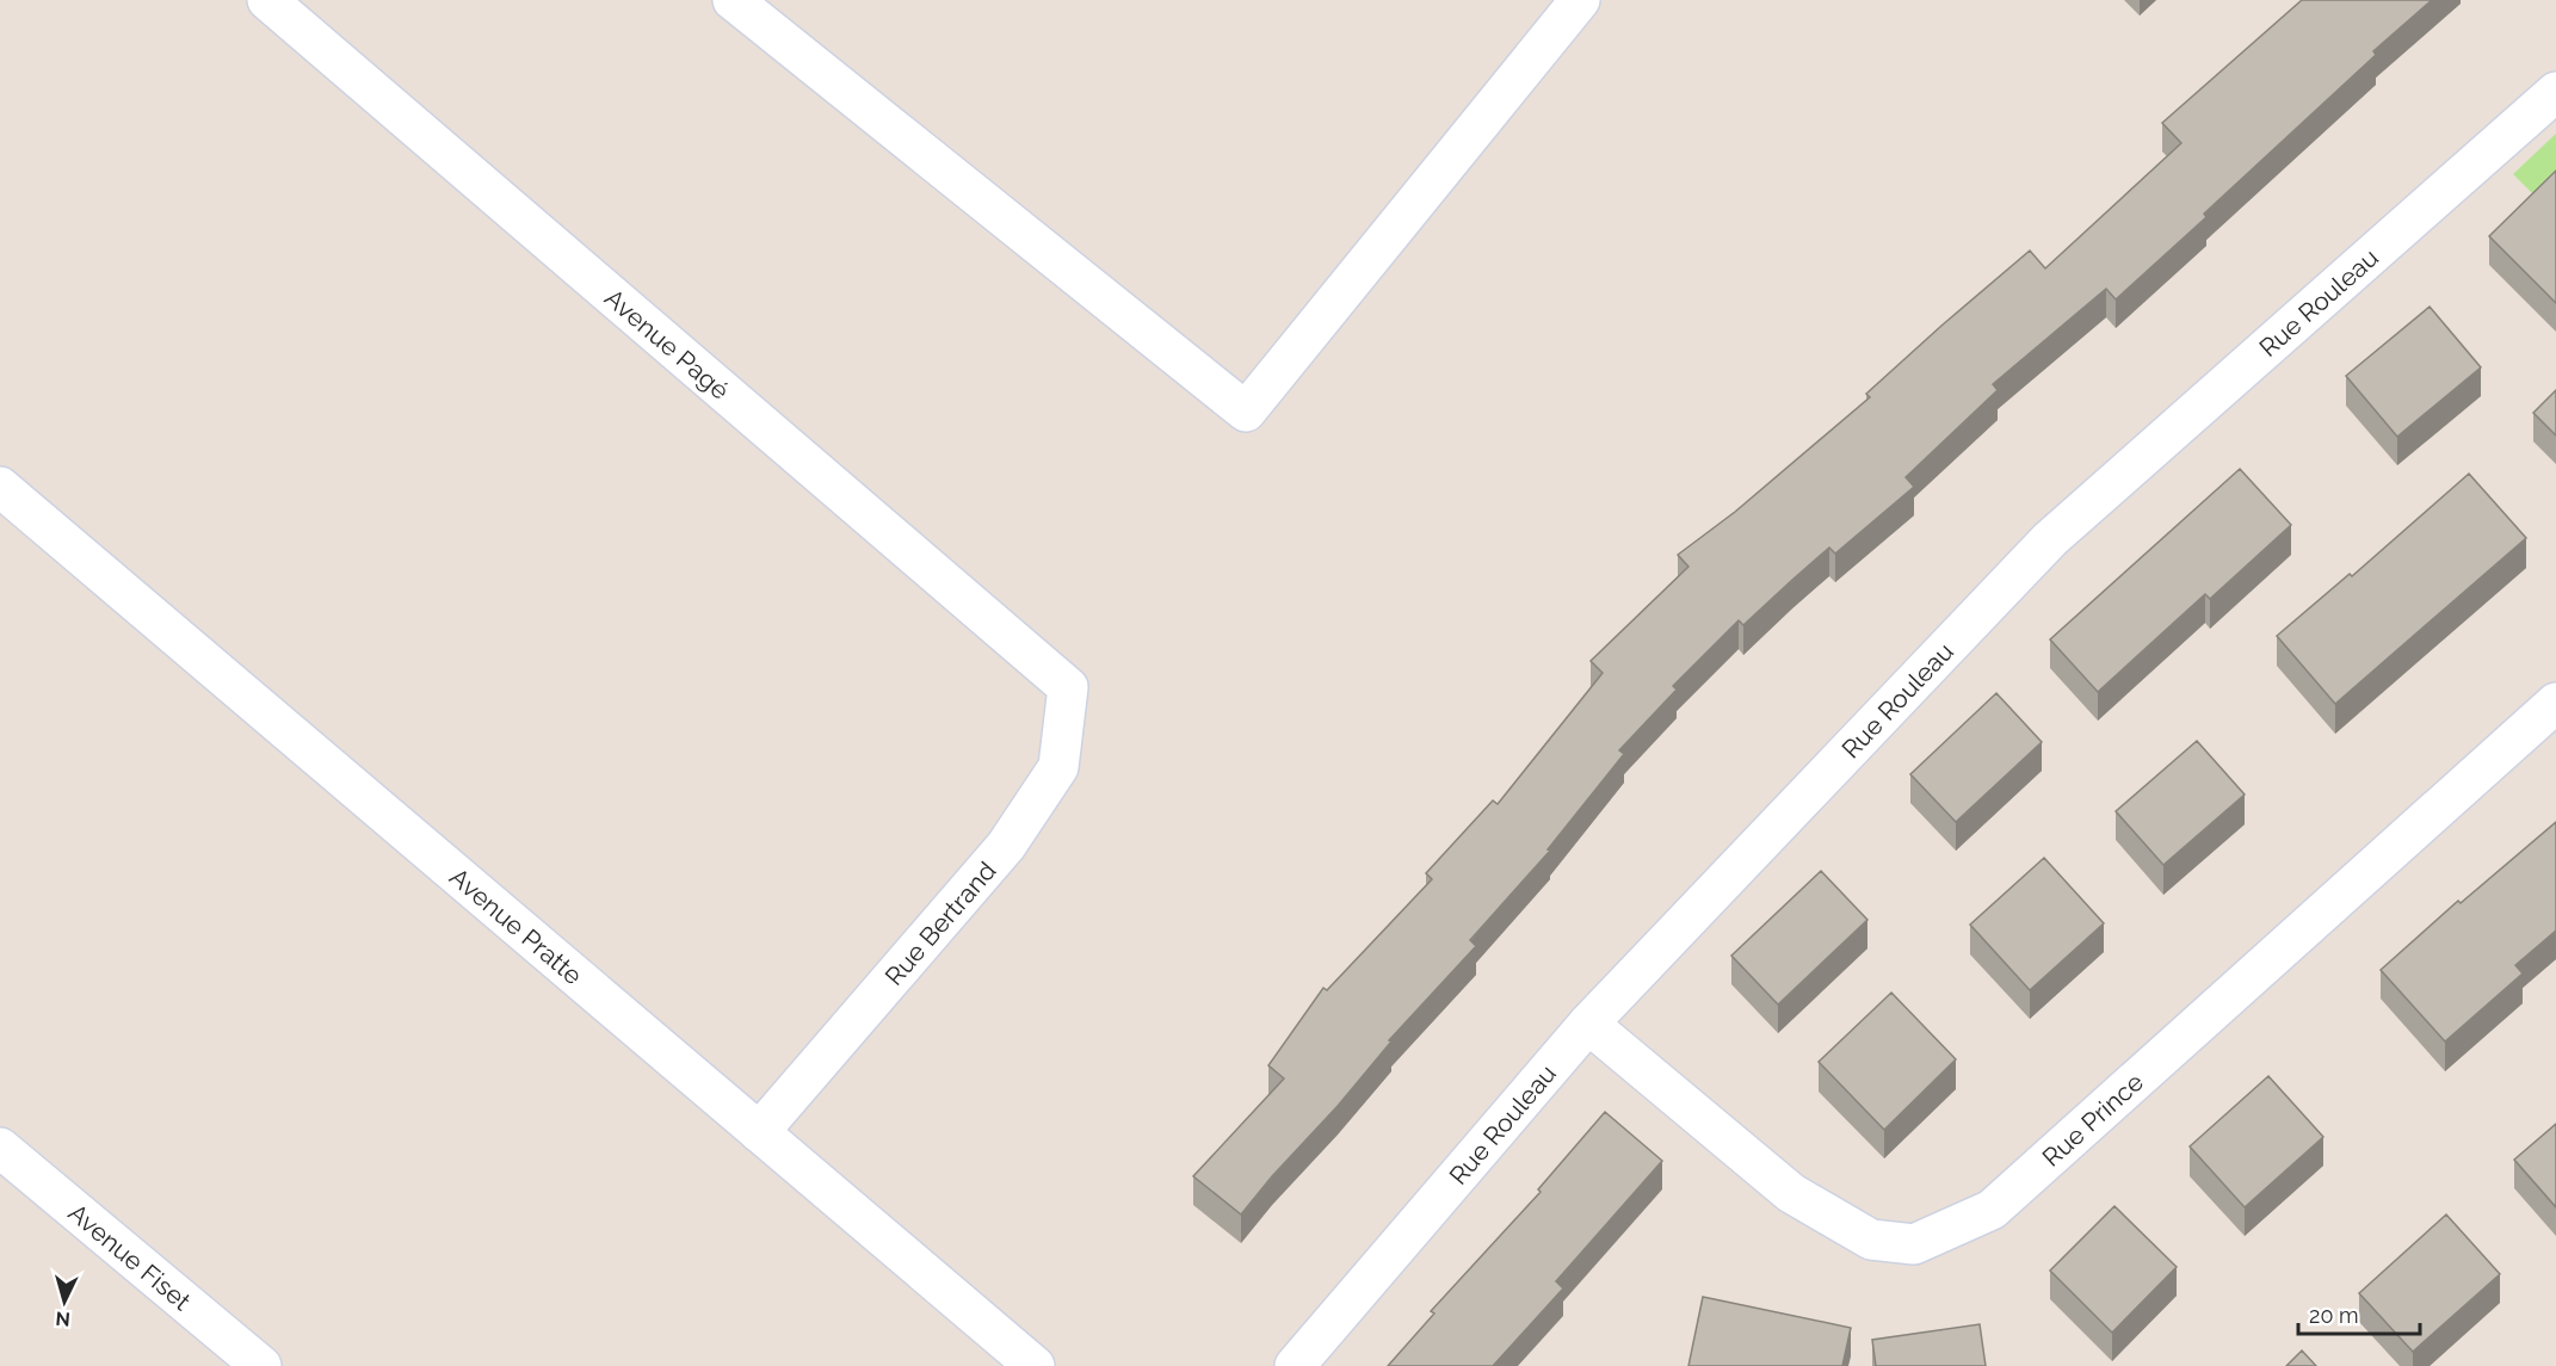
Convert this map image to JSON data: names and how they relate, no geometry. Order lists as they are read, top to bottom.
{
  "streets": {
    "street": [
      "Rue Rouleau",
      "Avenue Pagé",
      "Rue Bertrand",
      "Avenue Pratte",
      "Rue Prince",
      "Avenue Fiset"
    ]
  },
  "crossings": [
    ["Rue Rouleau", "Rue Prince"],
    ["Avenue Pagé", "Rue Bertrand"],
    ["Rue Bertrand", "Avenue Pratte"]
  ],
  "scale_bar": "20 m",
  "north": "bottom"
}
